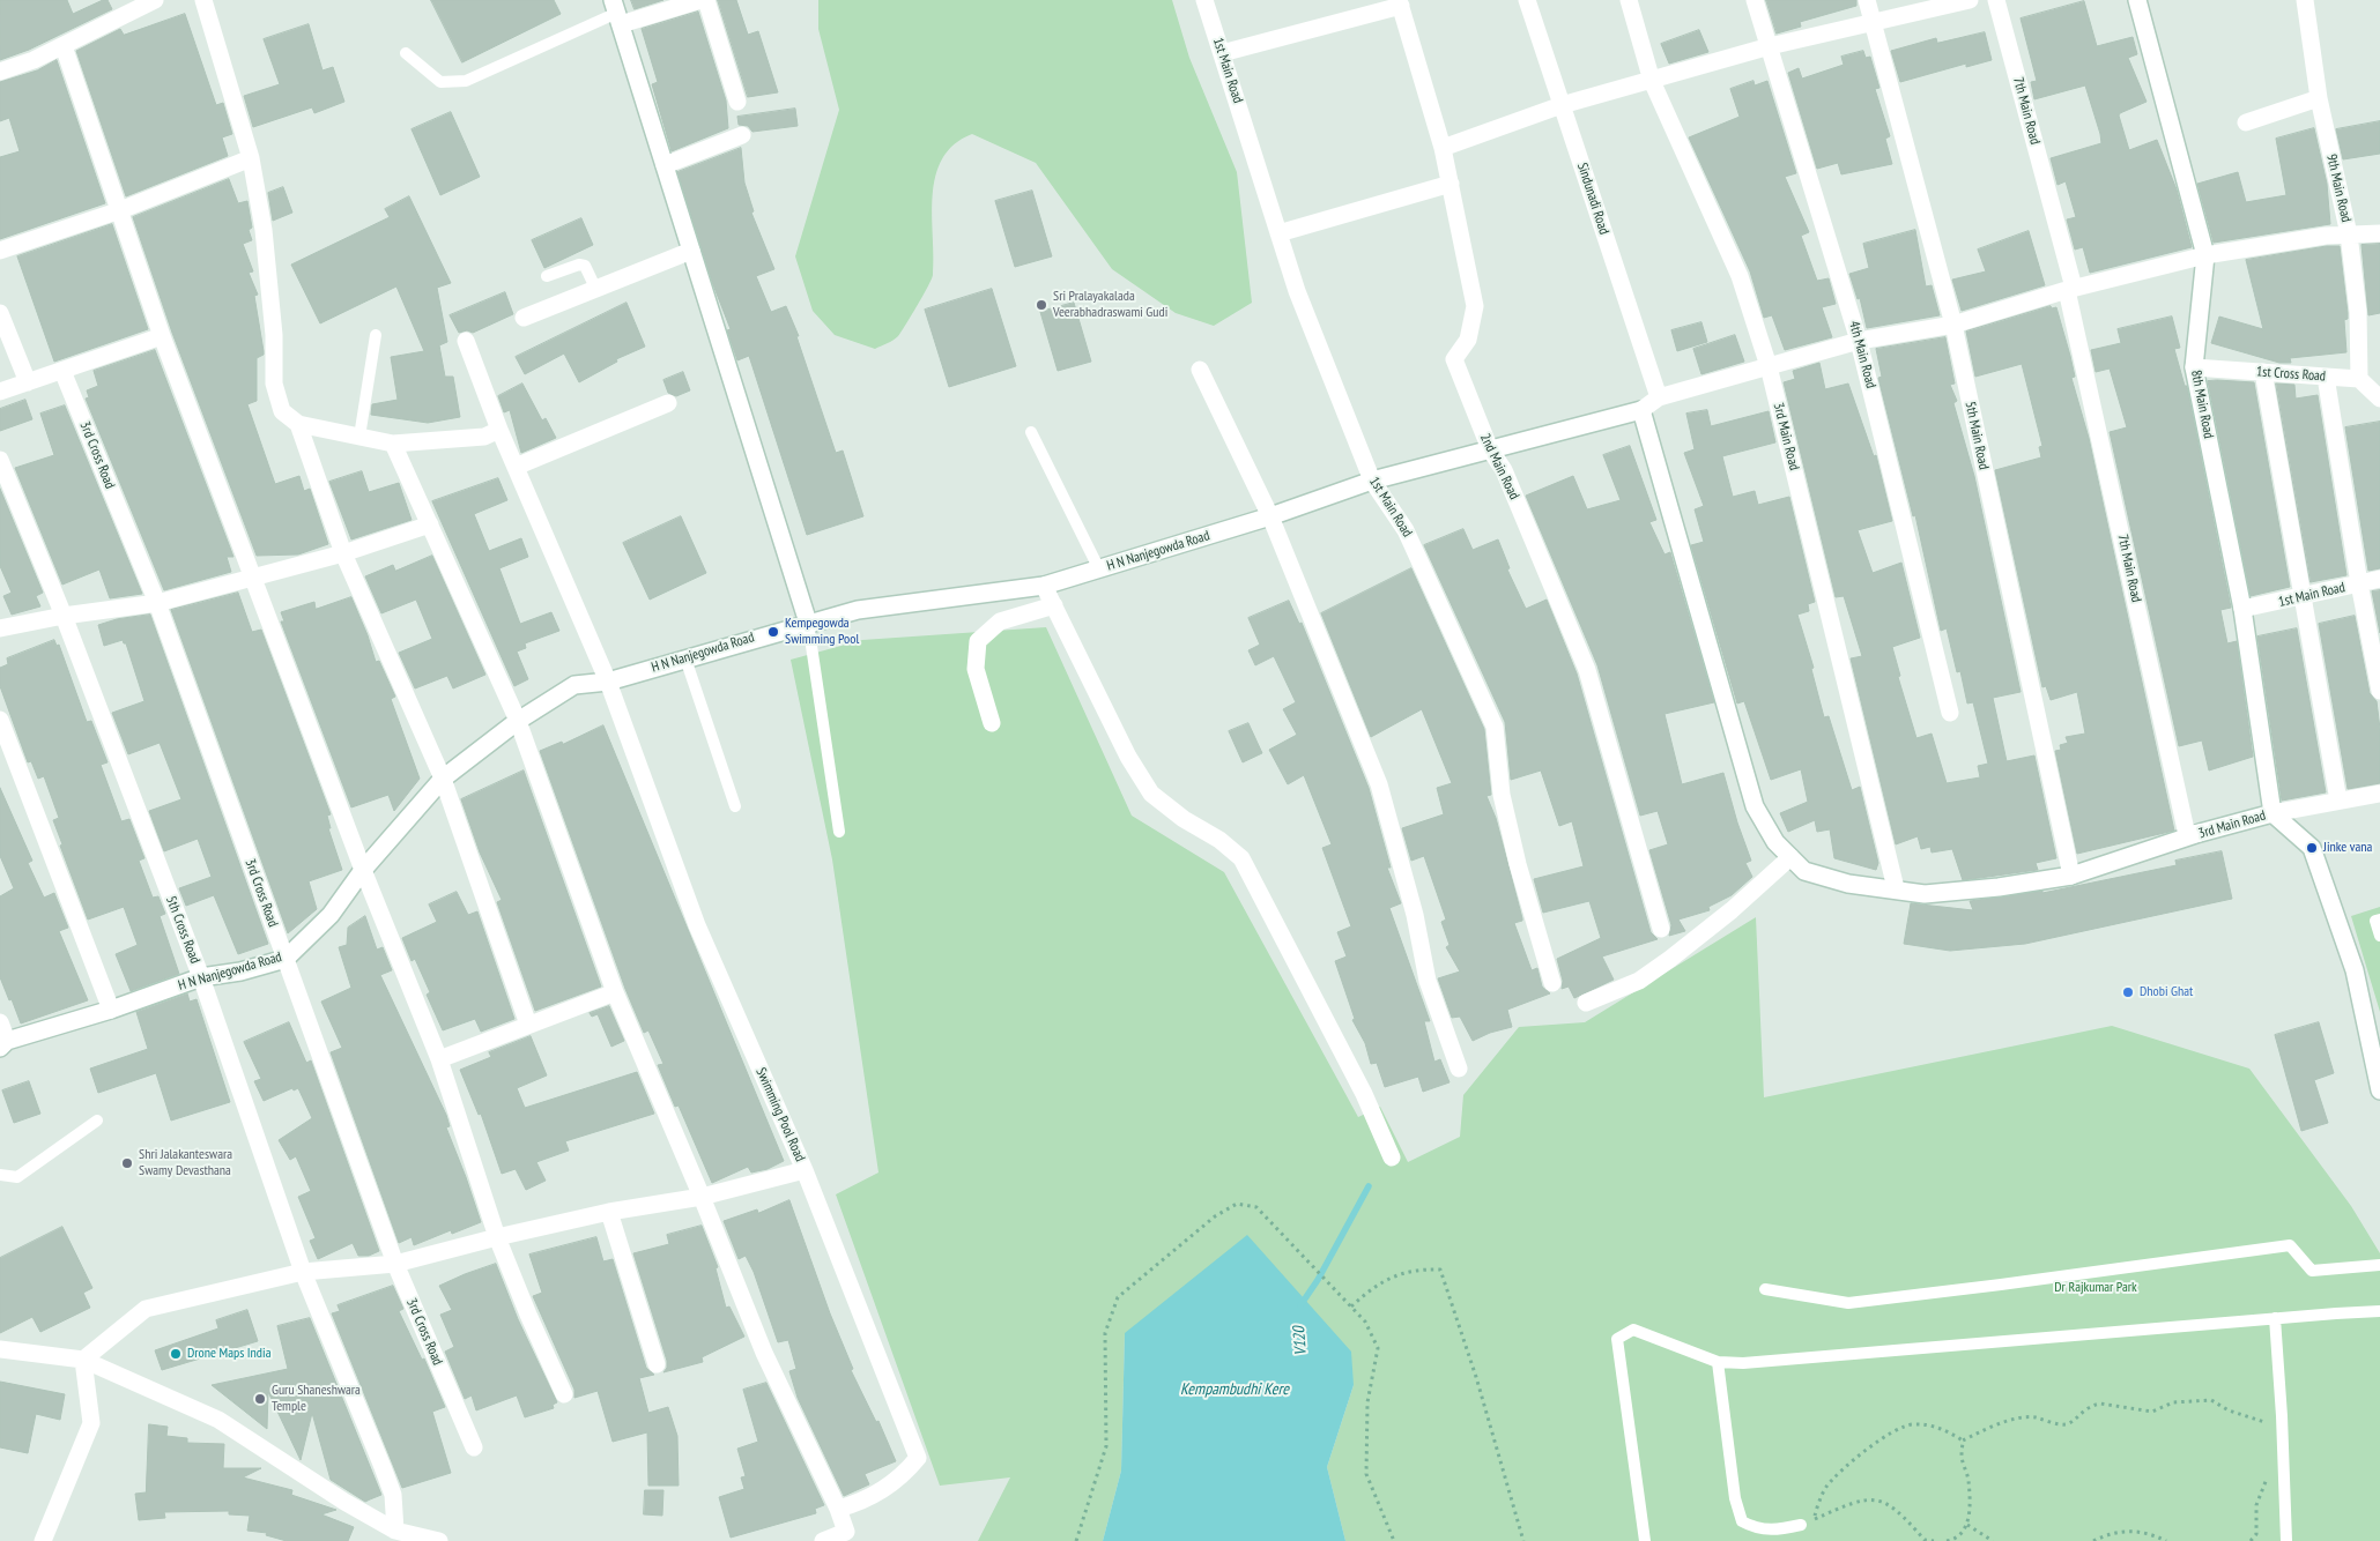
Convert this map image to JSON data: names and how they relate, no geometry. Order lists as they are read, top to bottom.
{
  "streets": {
    "street": [
      "1st Main Road",
      "7th Main Road",
      "9th Main Road",
      "Sindunadi Road",
      "4th Main Road",
      "1st Cross Road",
      "8th Main Road",
      "5th Main Road",
      "3rd Main Road",
      "3rd Cross Road",
      "2nd Main Road",
      "H N Nanjegowda Road",
      "5th Cross Road",
      "Swimming Pool Road"
    ]
  },
  "crossings": [
    ["1st Main Road", "8th Main Road"],
    ["1st Main Road", "H N Nanjegowda Road"],
    ["7th Main Road", "3rd Main Road"],
    ["9th Main Road", "1st Cross Road"],
    ["1st Cross Road", "8th Main Road"],
    ["8th Main Road", "3rd Main Road"],
    ["5th Main Road", "3rd Main Road"],
    ["3rd Main Road", "H N Nanjegowda Road"],
    ["3rd Cross Road", "H N Nanjegowda Road"],
    ["2nd Main Road", "H N Nanjegowda Road"],
    ["H N Nanjegowda Road", "5th Cross Road"],
    ["H N Nanjegowda Road", "Swimming Pool Road"]
  ],
  "water": ["V120", "Kempambudhi Kere"],
  "parks": ["Dr Rajkumar Park"],
  "places": [
    "Sri Pralayakalada Veerabhadraswami Gudi",
    "Kempegowda Swimming Pool",
    "Jinke vana",
    "Dhobi Ghat",
    "Shri Jalakanteswara Swamy Devasthana",
    "Drone Maps India",
    "Guru Shaneshwara Temple"
  ]
}
